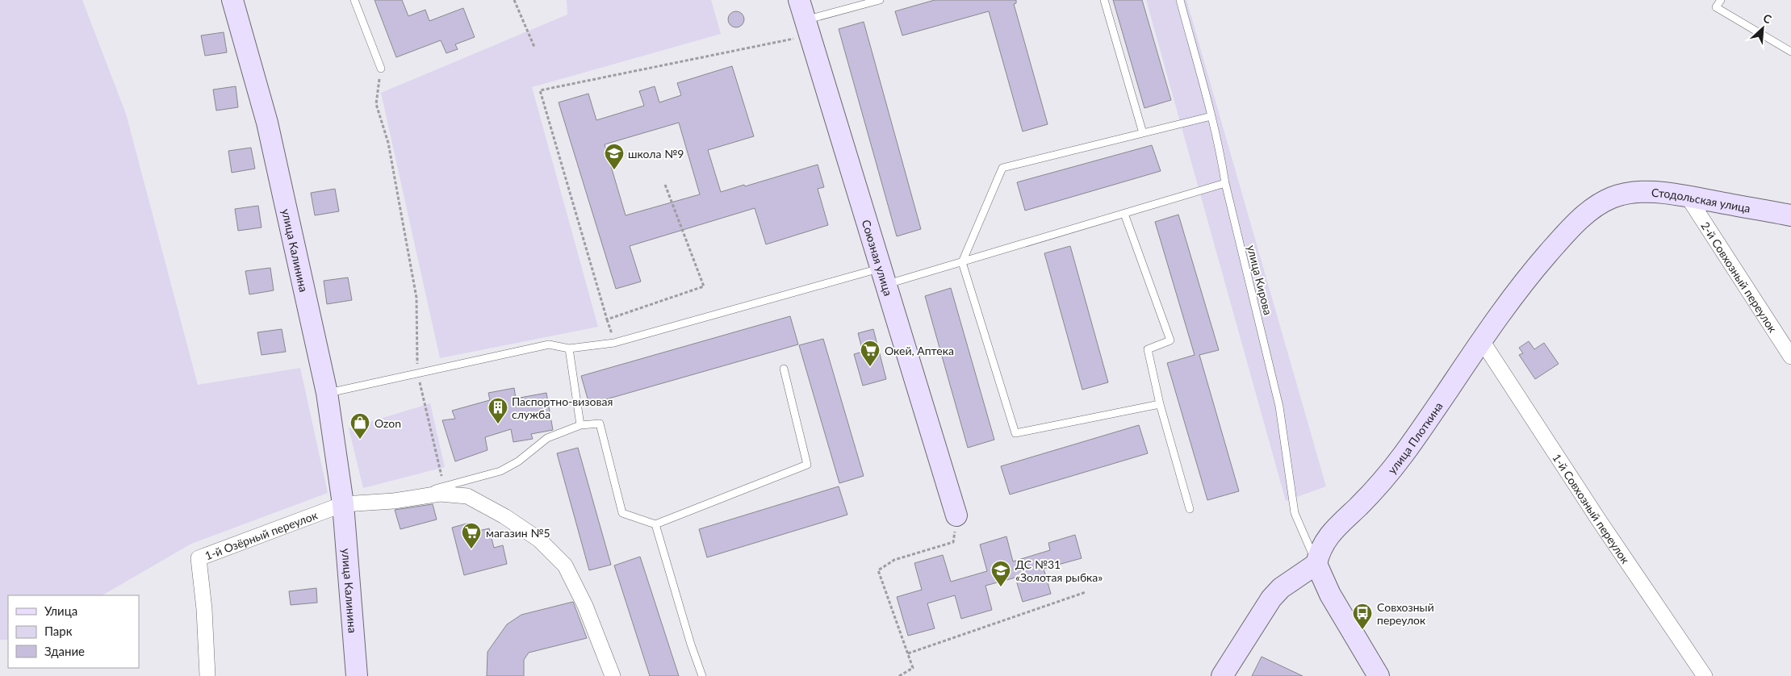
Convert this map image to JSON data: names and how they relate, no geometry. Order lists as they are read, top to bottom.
{
  "streets": {
    "street": [
      "Стодольская улица",
      "улица Калинина",
      "Союзная улица",
      "2-й Совхозный переулок",
      "улица Плоткина",
      "1-й Совхозный переулок",
      "1-й Озёрный переулок"
    ],
    "lane": ["улица Кирова"]
  },
  "crossings": [
    ["Стодольская улица", "2-й Совхозный переулок"],
    ["Стодольская улица", "улица Плоткина"],
    ["улица Калинина", "1-й Озёрный переулок"],
    ["улица Кирова", "улица Плоткина"],
    ["улица Плоткина", "1-й Совхозный переулок"]
  ],
  "places": {
    "school or university": ["школа №9", "ДС №31 «Золотая рыбка»"],
    "supermarket": ["Окей, Аптека", "магазин №5"],
    "building": ["Паспортно-визовая служба"],
    "shop": ["Ozon"],
    "bus stop": ["Совхозный переулок"]
  },
  "legend": ["Улица", "Парк", "Здание"],
  "north": "top right"
}
